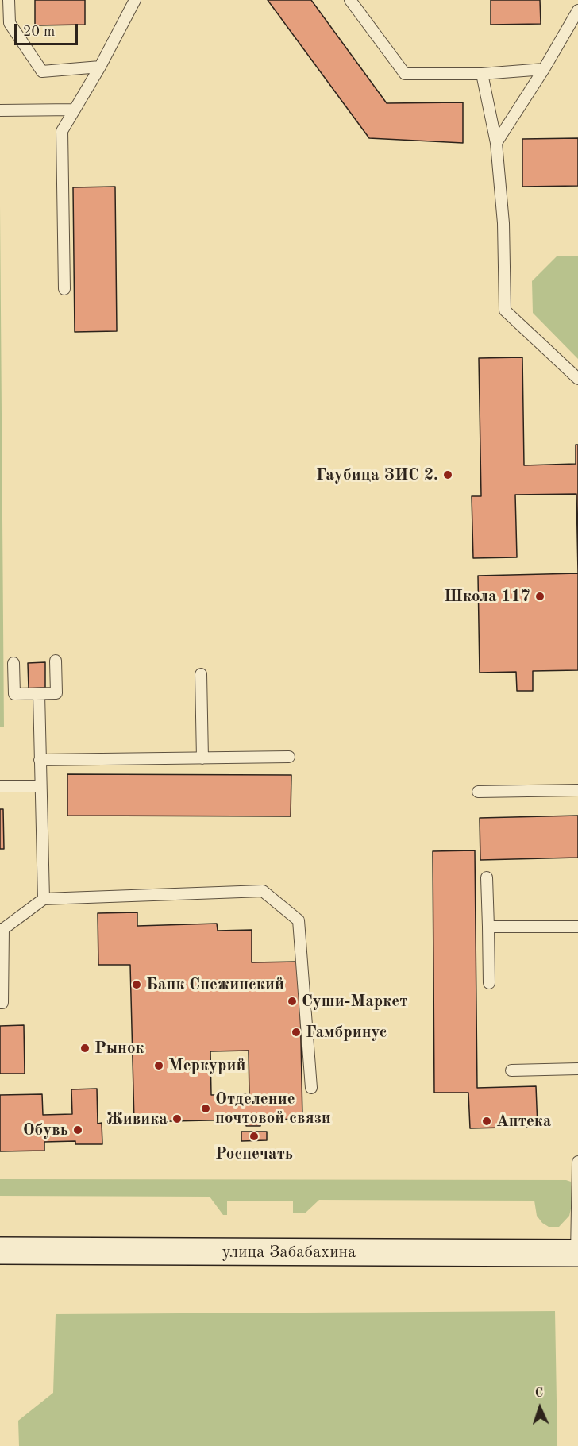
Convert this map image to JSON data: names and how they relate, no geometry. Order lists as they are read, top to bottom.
{
  "streets": {
    "street": ["улица Забабахина"]
  },
  "places": [
    "Гаубица ЗИС 2.",
    "Школа 117",
    "Банк Снежинский",
    "Суши-Маркет",
    "Гамбринус",
    "Рынок",
    "Меркурий",
    "Отделение почтовой связи",
    "Живика",
    "Аптека",
    "Обувь",
    "Роспечать"
  ],
  "scale_bar": "20 m",
  "north": "top"
}
